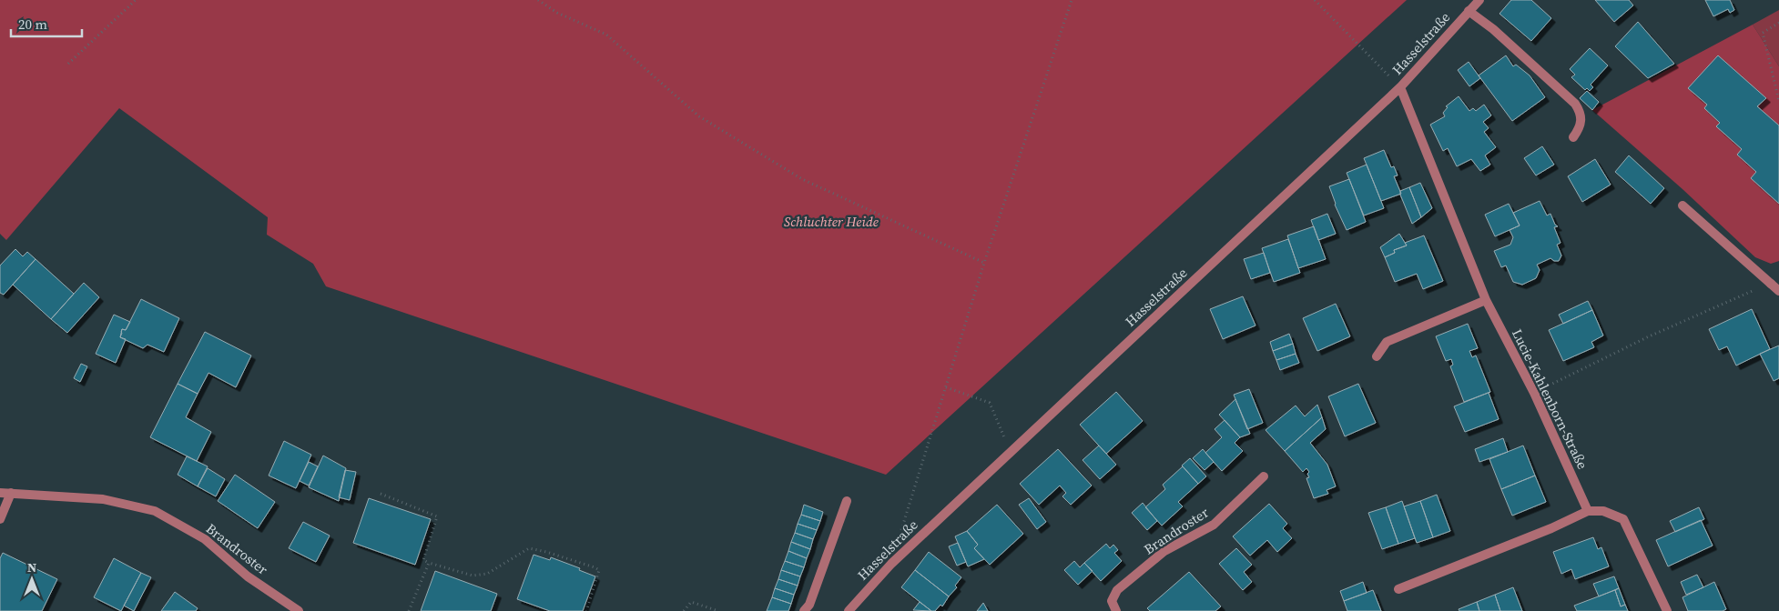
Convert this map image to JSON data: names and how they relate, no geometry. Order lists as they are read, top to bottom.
{
  "streets": {
    "street": ["Hasselstraße", "Lucie-Kahlenborn-Straße", "Brandroster"]
  },
  "crossings": [
    ["Hasselstraße", "Lucie-Kahlenborn-Straße"]
  ],
  "parks": ["Schluchter Heide"],
  "scale_bar": "20 m",
  "north": "top"
}
